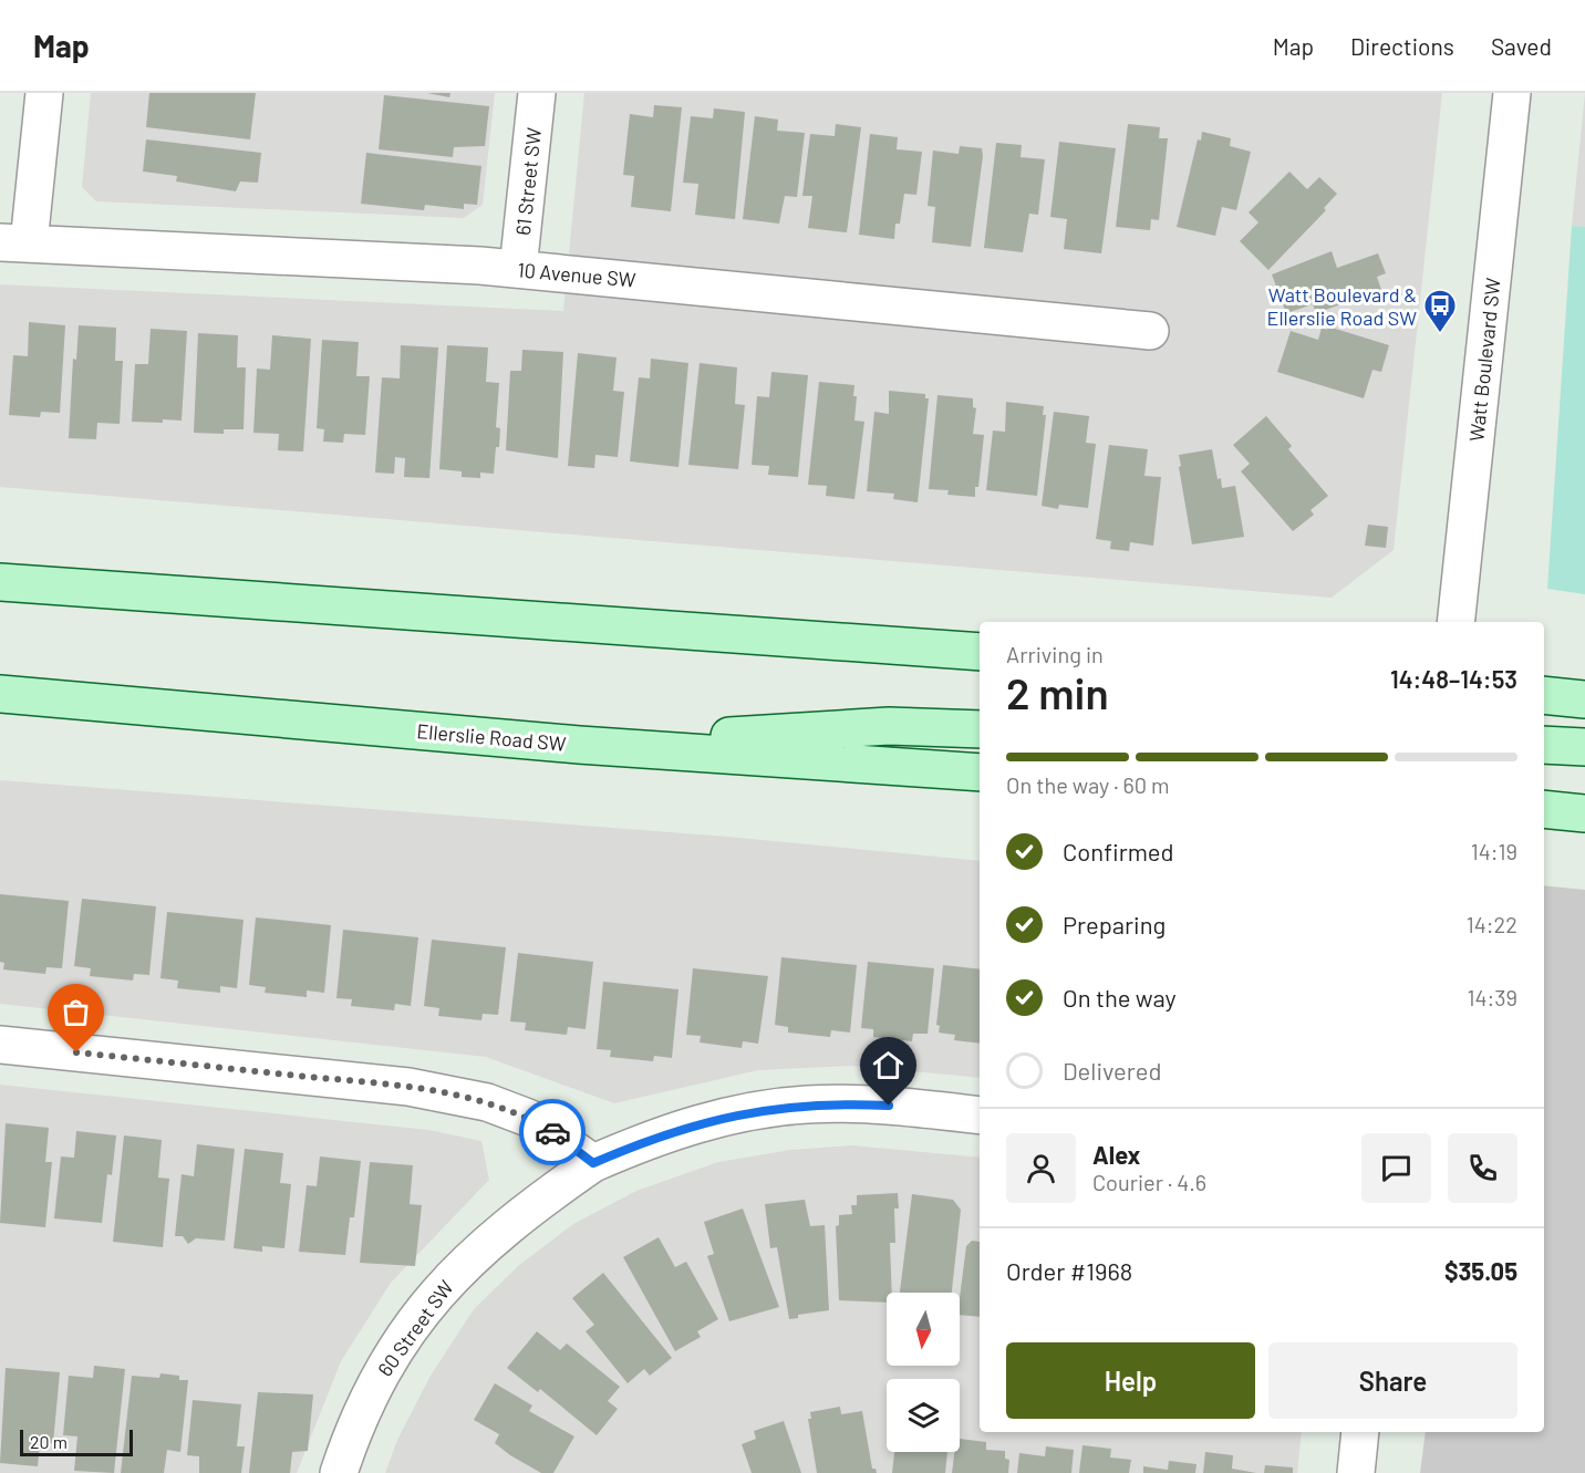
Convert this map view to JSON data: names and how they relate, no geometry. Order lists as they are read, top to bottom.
{
  "streets": {
    "main road": ["Ellerslie Road SW"],
    "street": [
      "61 Street SW",
      "10 Avenue SW",
      "Watt Boulevard SW",
      "60 Street SW"
    ]
  },
  "crossings": [
    ["61 Street SW", "10 Avenue SW"]
  ],
  "places": {
    "bus stop": ["Watt Boulevard & Ellerslie Road SW"]
  },
  "scale_bar": "20 m",
  "north": "bottom",
  "page": {
    "header": "Map",
    "nav": ["Map", "Directions", "Saved"],
    "heading": ["2 min", "Arriving in", "14:48–14:53"],
    "panel": [
      "Alex",
      "Courier · 4.6",
      "Order #1968",
      "$35.05"
    ],
    "bar": "On the way · 60 m",
    "list": [
      ["Confirmed", "14:19"],
      ["Preparing", "14:22"],
      ["On the way", "14:39"],
      "Delivered"
    ],
    "buttons": ["Help", "Share"],
    "scale": "20 m"
  }
}
